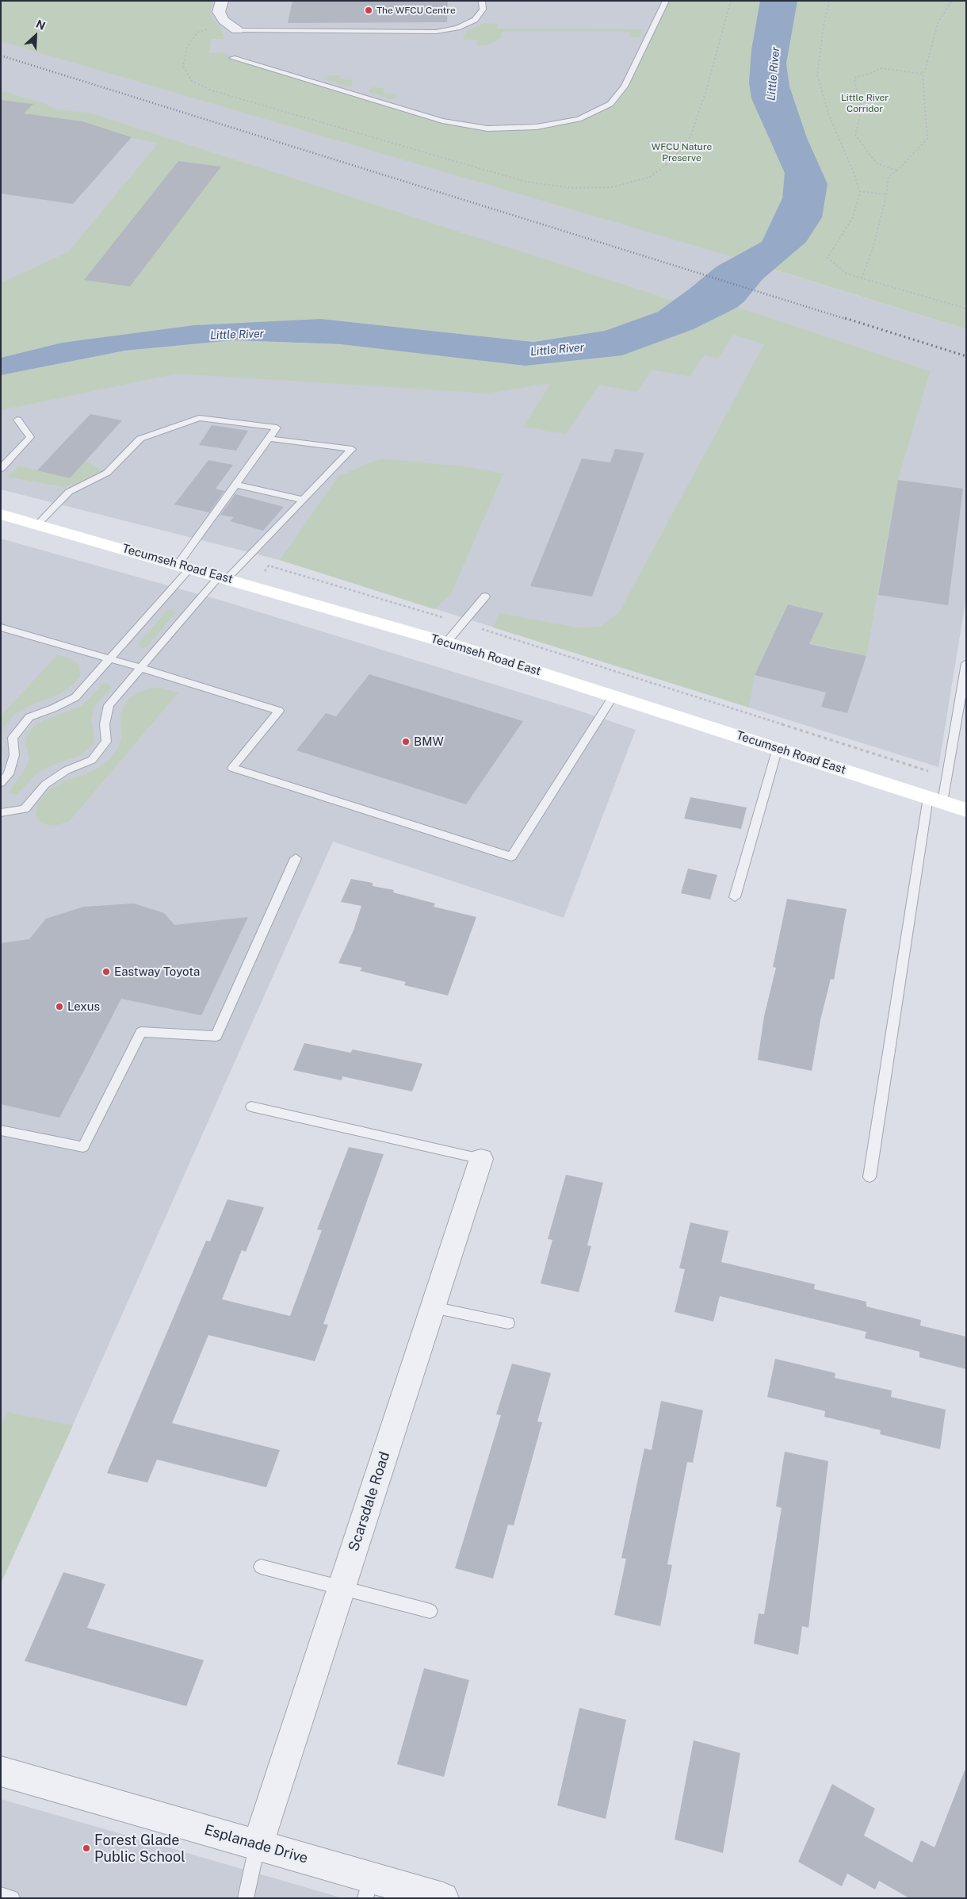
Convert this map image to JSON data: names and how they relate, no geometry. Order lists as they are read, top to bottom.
{
  "streets": {
    "main road": ["Tecumseh Road East"],
    "street": ["Scarsdale Road", "Esplanade Drive"]
  },
  "crossings": [
    ["Scarsdale Road", "Esplanade Drive"]
  ],
  "water": ["Little River"],
  "parks": ["Little River Corridor", "WFCU Nature Preserve"],
  "places": [
    "The WFCU Centre",
    "BMW",
    "Eastway Toyota",
    "Lexus",
    "Forest Glade Public School"
  ],
  "north": "top right"
}
